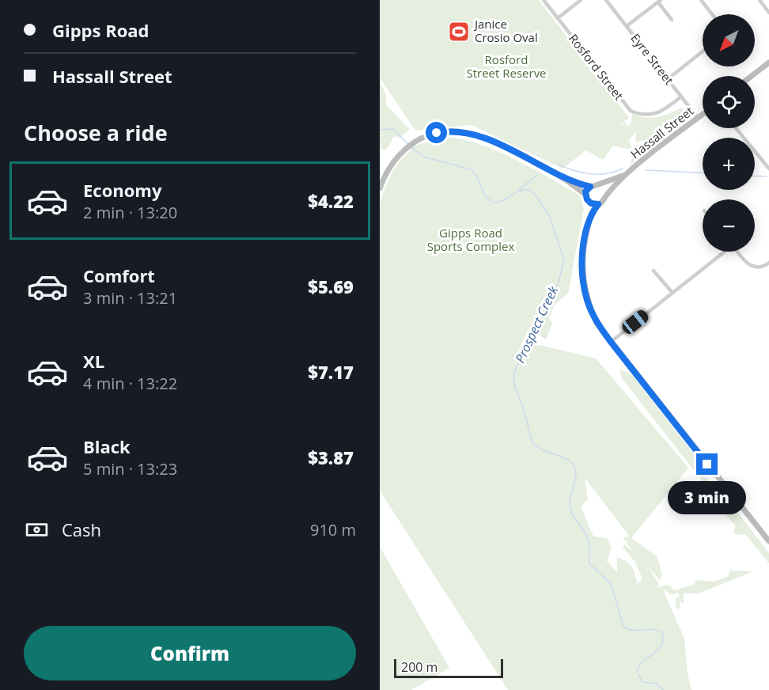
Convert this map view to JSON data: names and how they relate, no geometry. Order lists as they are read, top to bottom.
{
  "streets": {
    "main road": ["Hassall Street"],
    "street": ["Eyre Street", "Rosford Street"]
  },
  "crossings": [
    ["Eyre Street", "Rosford Street"],
    ["Eyre Street", "Hassall Street"]
  ],
  "water": ["Prospect Creek"],
  "parks": ["Rosford Street Reserve", "Gipps Road Sports Complex"],
  "places": {
    "sports": ["Janice Crosio Oval"]
  },
  "scale_bar": "200 m",
  "north": "bottom left",
  "page": {
    "banner": ["Gipps Road", "Hassall Street"],
    "map_buttons": ["+", "−"],
    "heading": "Choose a ride",
    "list": [
      {
        "name": "Economy",
        "note": "2 min · 13:20",
        "value": "$4.22"
      },
      {
        "name": "Comfort",
        "note": "3 min · 13:21",
        "value": "$5.69"
      },
      {
        "name": "XL",
        "note": "4 min · 13:22",
        "value": "$7.17"
      },
      {
        "name": "Black",
        "note": "5 min · 13:23",
        "value": "$3.87"
      }
    ],
    "bubble": "3 min",
    "pay": ["Cash", "910 m"],
    "buttons": "Confirm",
    "scale": "200 m"
  }
}
